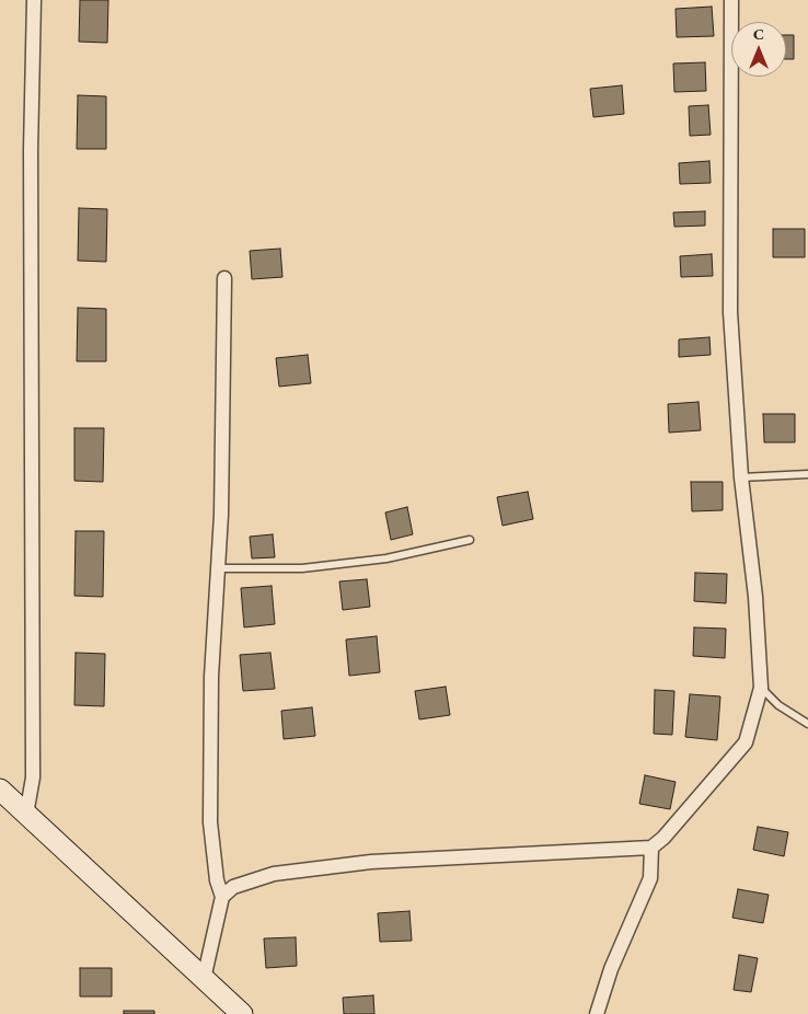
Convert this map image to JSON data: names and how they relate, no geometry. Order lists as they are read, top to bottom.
{
  "north": "top"
}
